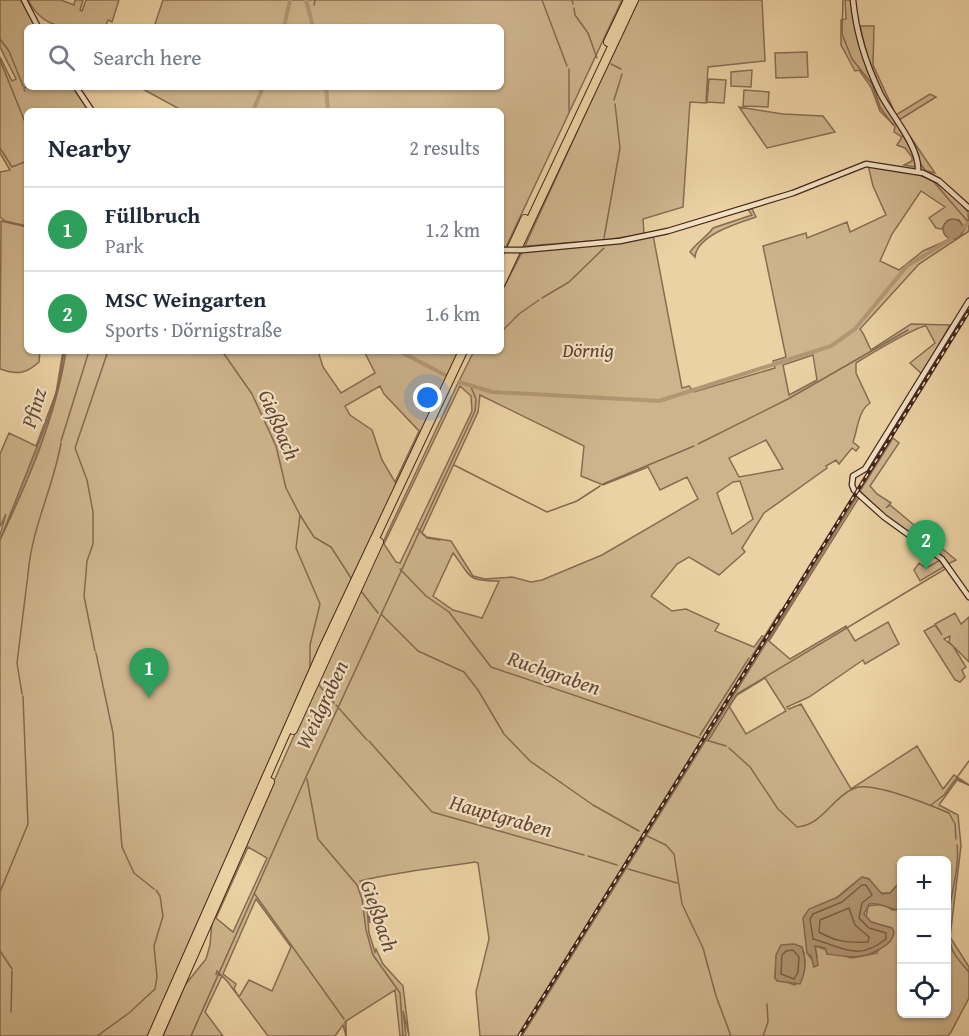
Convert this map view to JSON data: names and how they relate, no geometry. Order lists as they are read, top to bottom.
{
  "water": [
    "Pfinz",
    "Gießbach",
    "Ruchgraben",
    "Weidgraben",
    "Hauptgraben"
  ],
  "parks": ["Dörnig"],
  "page": {
    "search": "Search here",
    "heading": ["Nearby", "2 results"],
    "list": [
      {
        "mark": "1",
        "name": "Füllbruch",
        "note": "Park",
        "value": "1.2 km"
      },
      {
        "mark": "2",
        "name": "MSC Weingarten",
        "note": "Sports · Dörnigstraße",
        "value": "1.6 km"
      }
    ],
    "pins": ["2", "1"],
    "map_buttons": ["+", "−"]
  }
}
